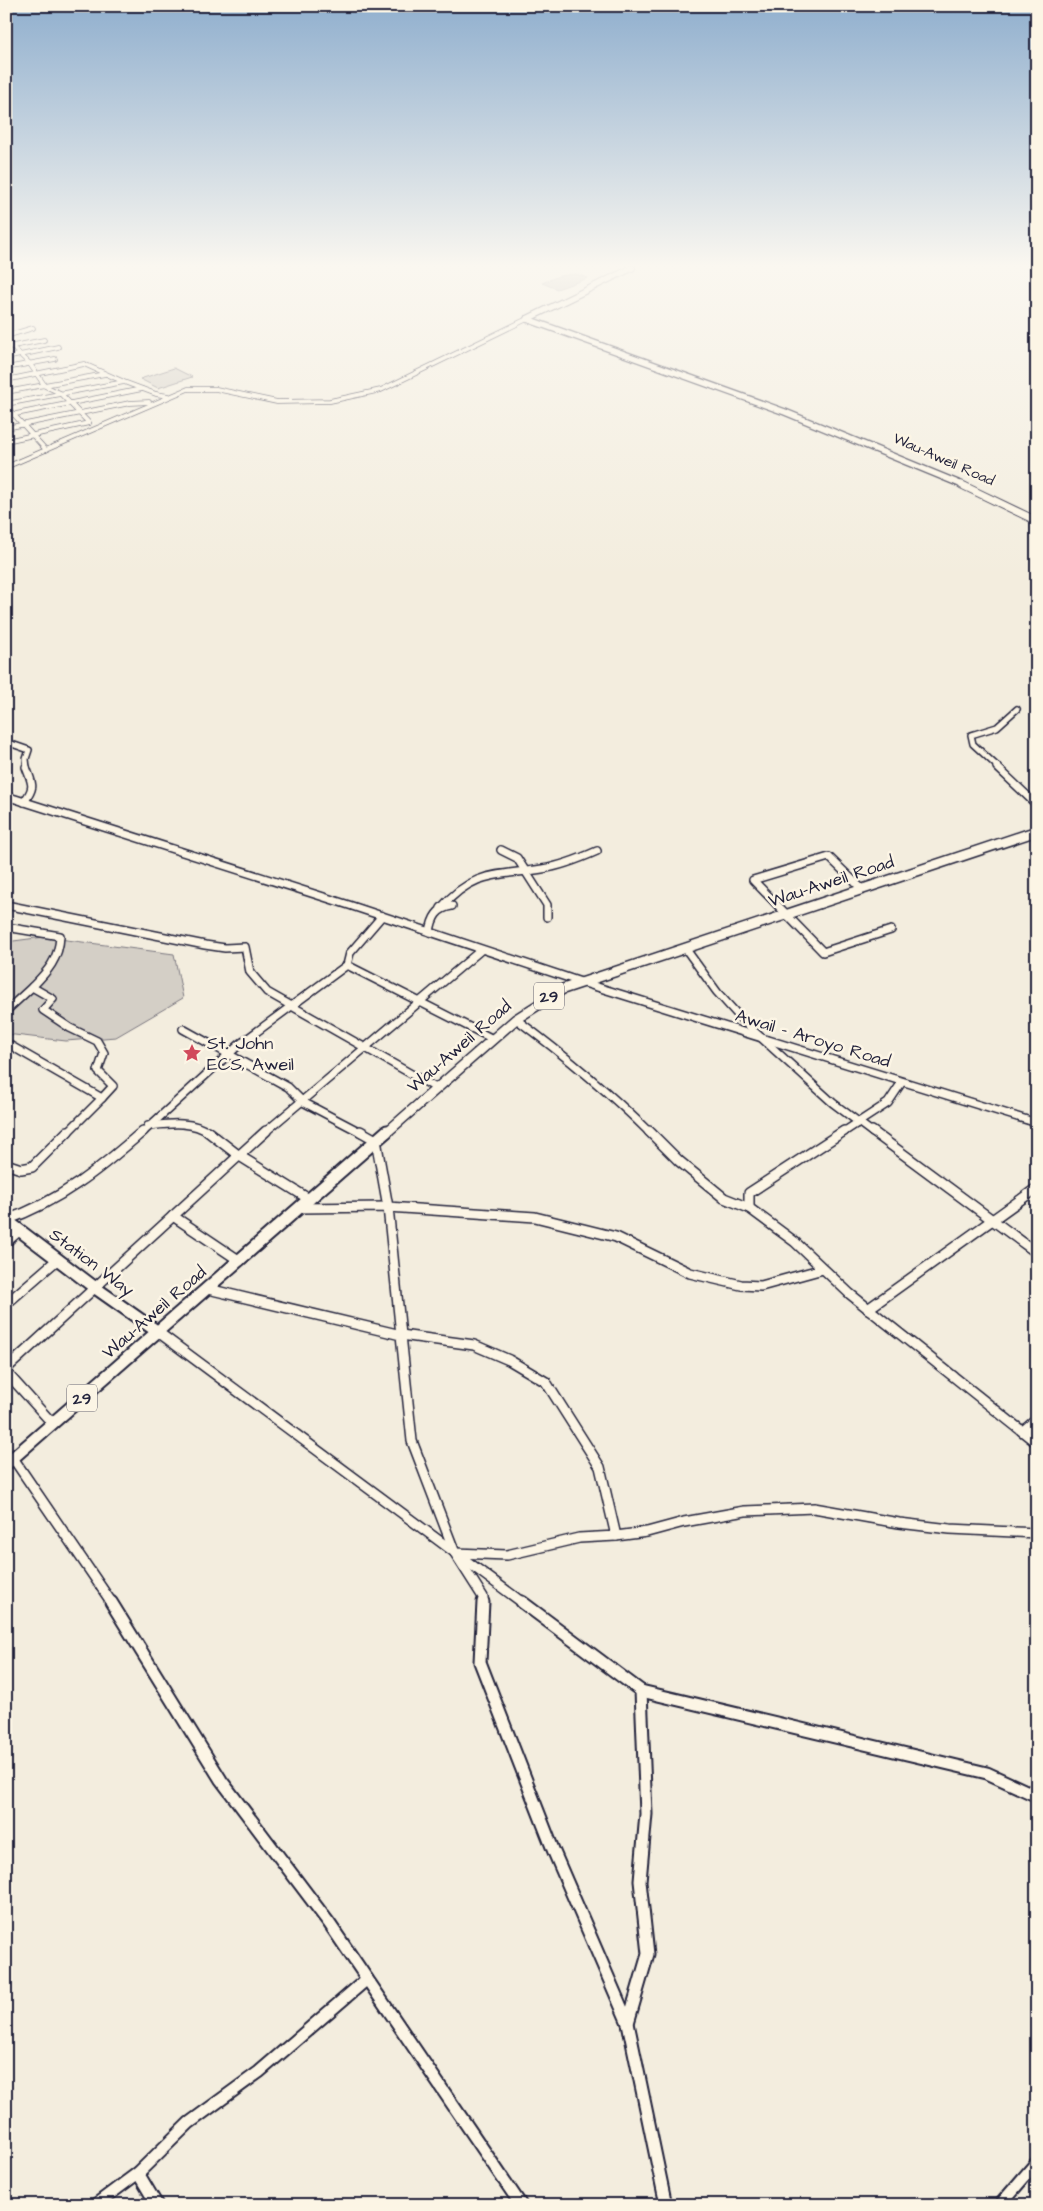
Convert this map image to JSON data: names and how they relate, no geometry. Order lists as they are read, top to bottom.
{
  "streets": {
    "main road": ["Wau-Aweil Road", "29", "Station Way"],
    "street": ["Awail - Aroyo Road"]
  },
  "crossings": [
    ["Wau-Aweil Road", "Awail - Aroyo Road"],
    ["Wau-Aweil Road", "Station Way"]
  ],
  "places": {
    "place": ["St. John ECS, Aweil"]
  }
}
